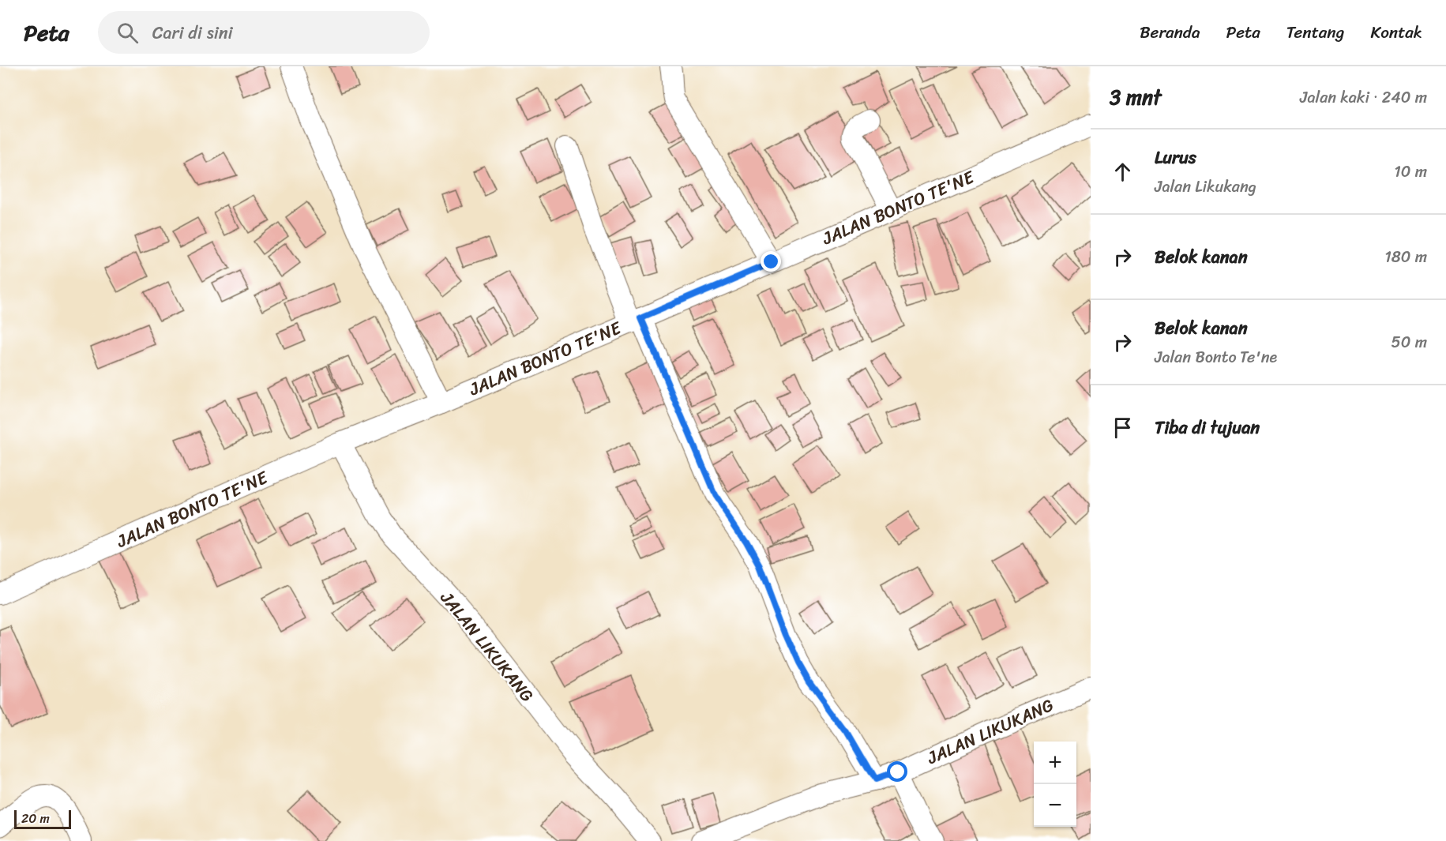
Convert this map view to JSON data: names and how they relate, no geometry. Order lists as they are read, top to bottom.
{
  "streets": {
    "street": ["JALAN BONTO TE'NE", "JALAN LIKUKANG"]
  },
  "crossings": [
    ["JALAN BONTO TE'NE", "JALAN LIKUKANG"]
  ],
  "scale_bar": "20 m",
  "page": {
    "header": "Peta",
    "search": "Cari di sini",
    "nav": [
      "Beranda",
      "Peta",
      "Tentang",
      "Kontak"
    ],
    "heading": ["3 mnt", "Jalan kaki · 240 m"],
    "list": [
      ["Lurus", "Jalan Likukang", "10 m"],
      ["Belok kanan", "180 m"],
      ["Belok kanan", "Jalan Bonto Te'ne", "50 m"],
      "Tiba di tujuan"
    ],
    "map_buttons": ["+", "−"],
    "scale": "20 m"
  }
}
